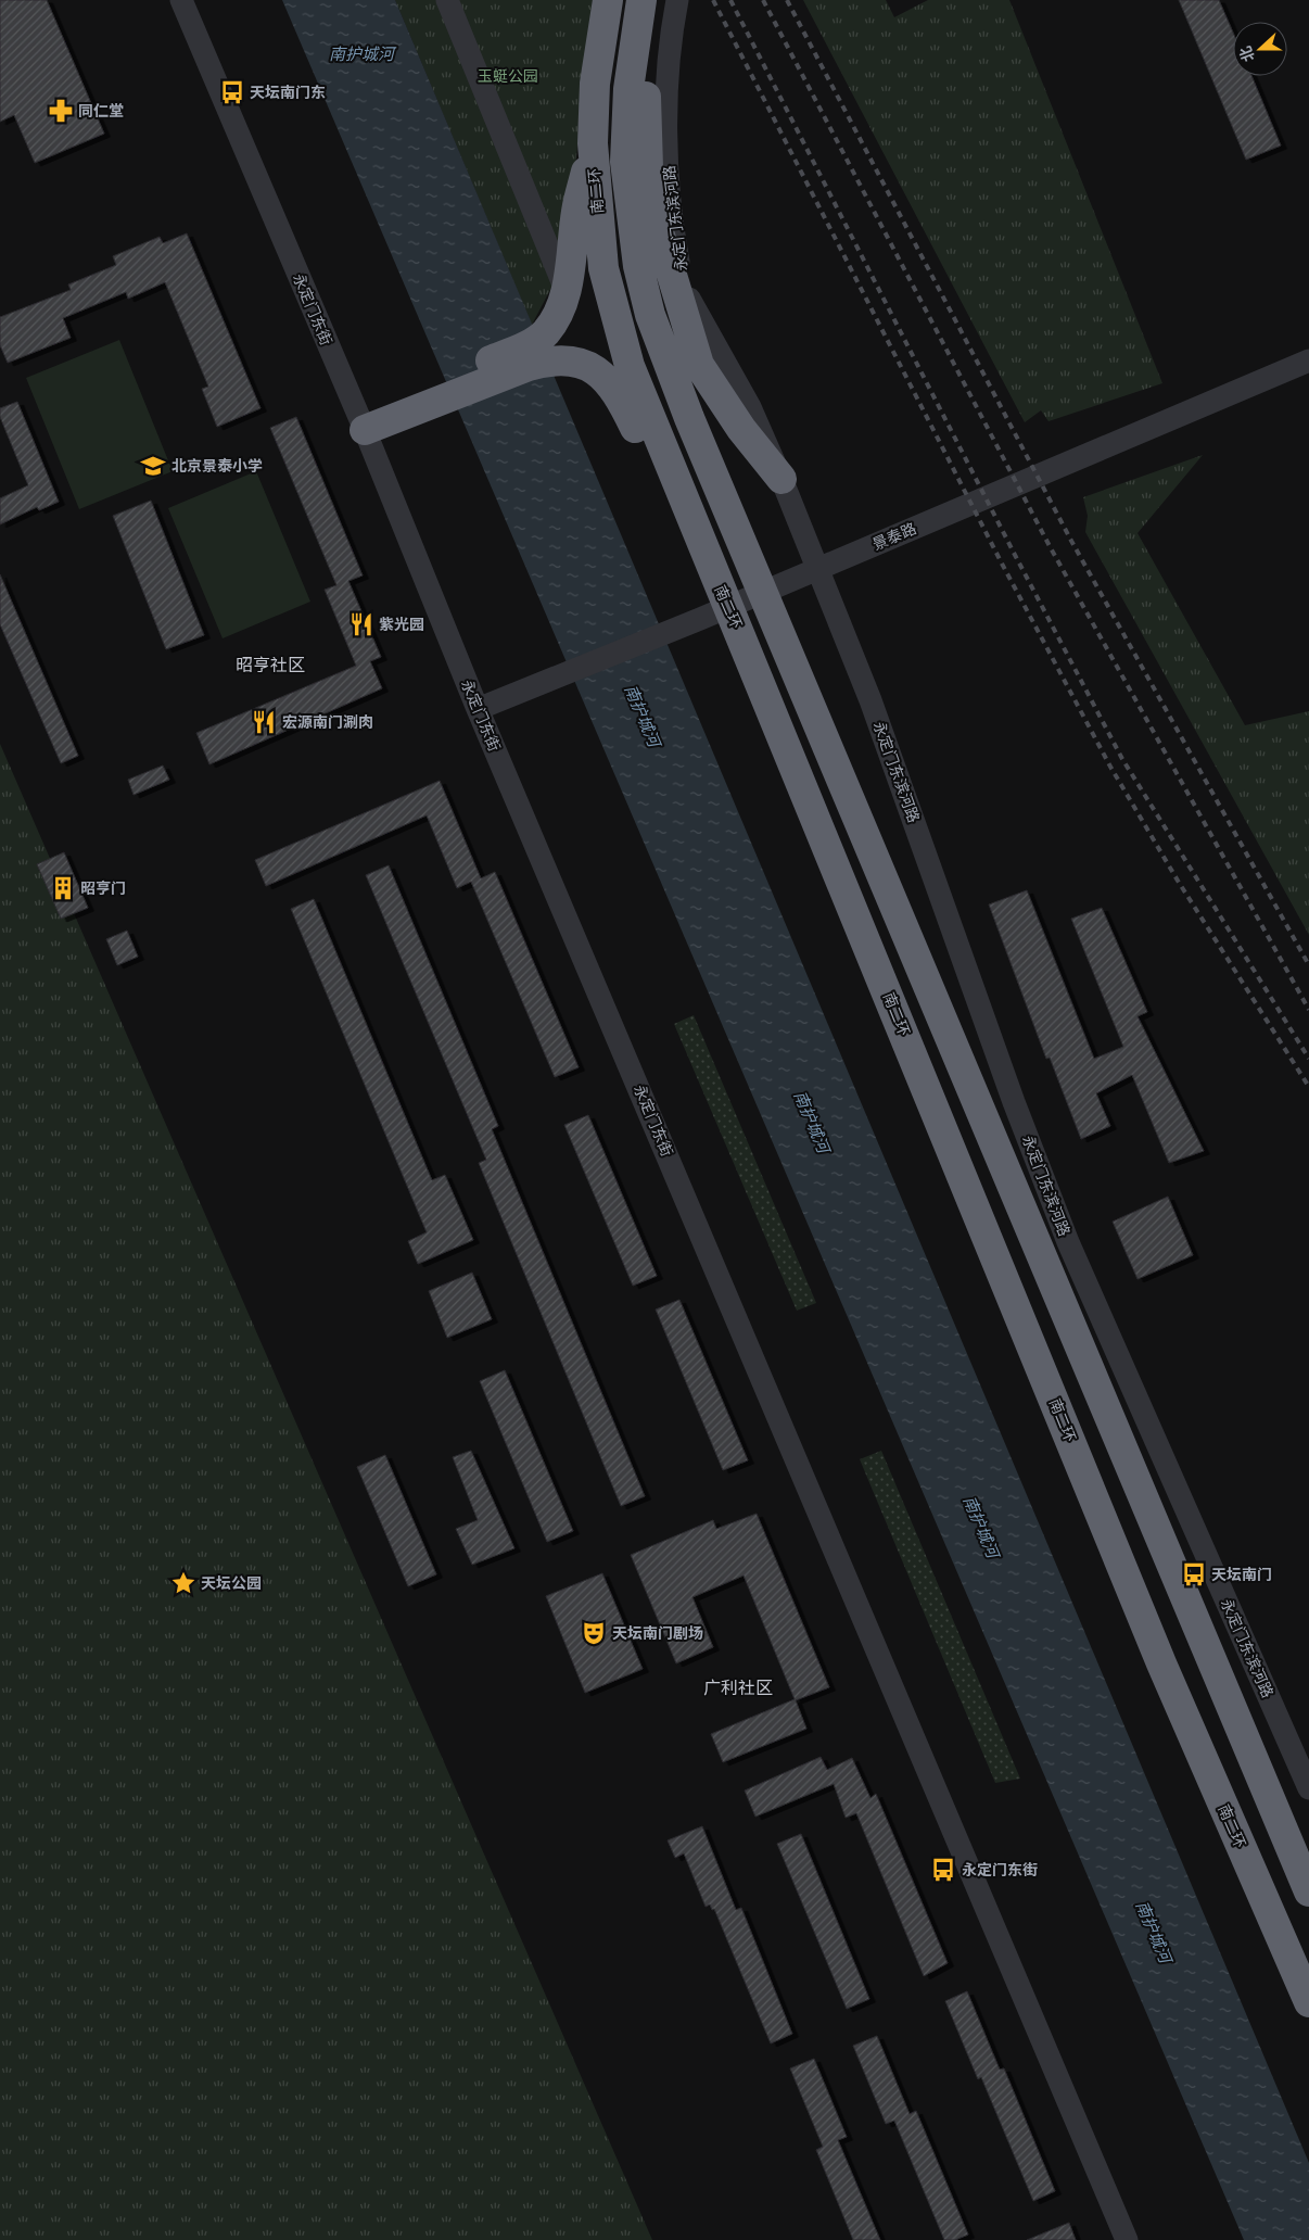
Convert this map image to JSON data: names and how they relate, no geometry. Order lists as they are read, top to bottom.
{
  "streets": {
    "highway": ["南二环"],
    "street": ["永定门东滨河路", "永定门东街", "景泰路"]
  },
  "crossings": [
    ["永定门东滨河路", "景泰路"],
    ["永定门东街", "景泰路"]
  ],
  "districts": ["昭亨社区", "广利社区"],
  "water": ["南护城河"],
  "parks": ["玉蜓公园"],
  "places": {
    "bus stop": ["天坛南门东", "天坛南门", "永定门东街"],
    "pharmacy": ["同仁堂"],
    "school or university": ["北京景泰小学"],
    "restaurant": ["紫光园", "宏源南门涮肉"],
    "building": ["昭亨门"],
    "place": ["天坛公园"],
    "theatre": ["天坛南门剧场"]
  },
  "north": "left"
}
